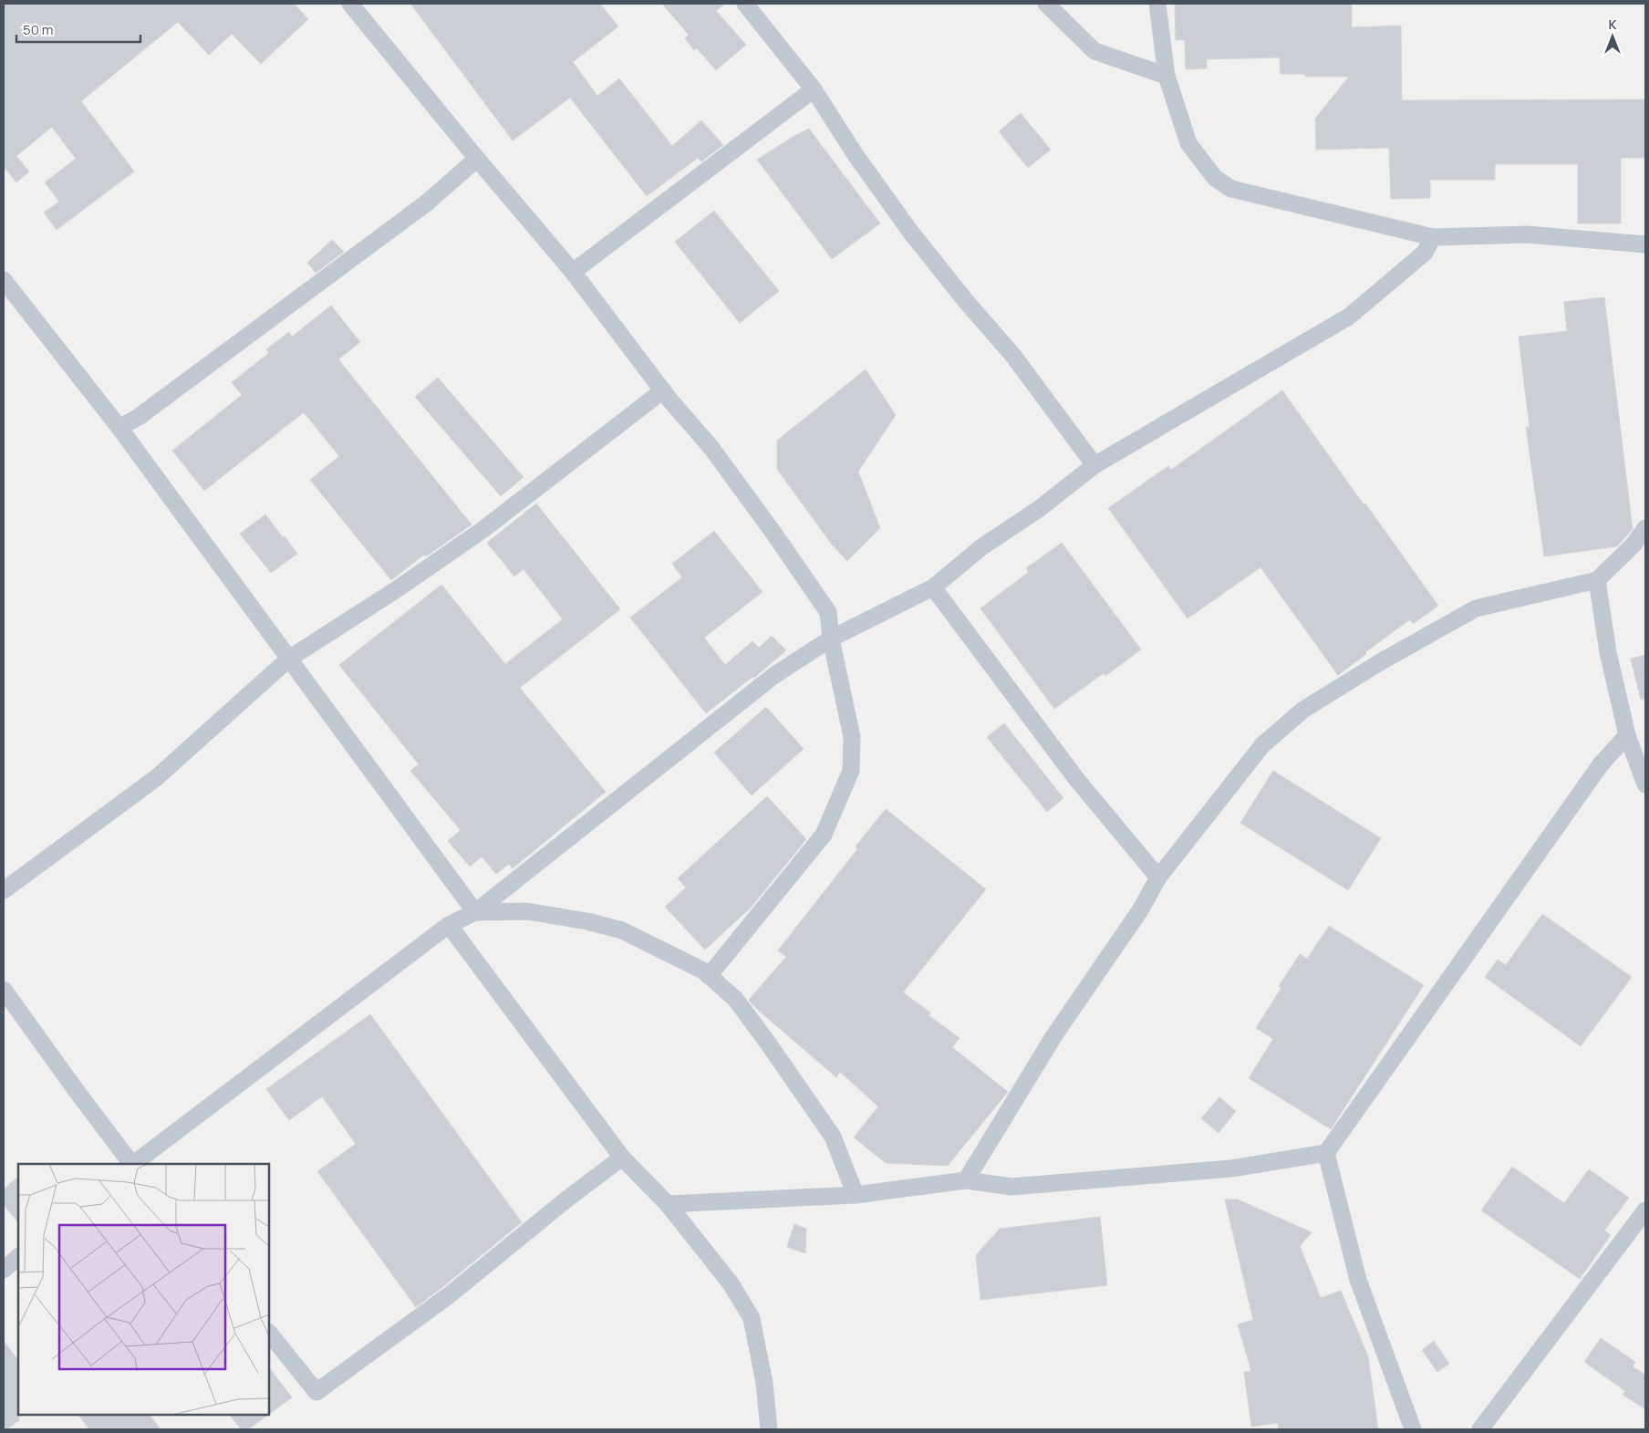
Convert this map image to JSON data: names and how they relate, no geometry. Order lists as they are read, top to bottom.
{
  "scale_bar": "50 m",
  "north": "top"
}
